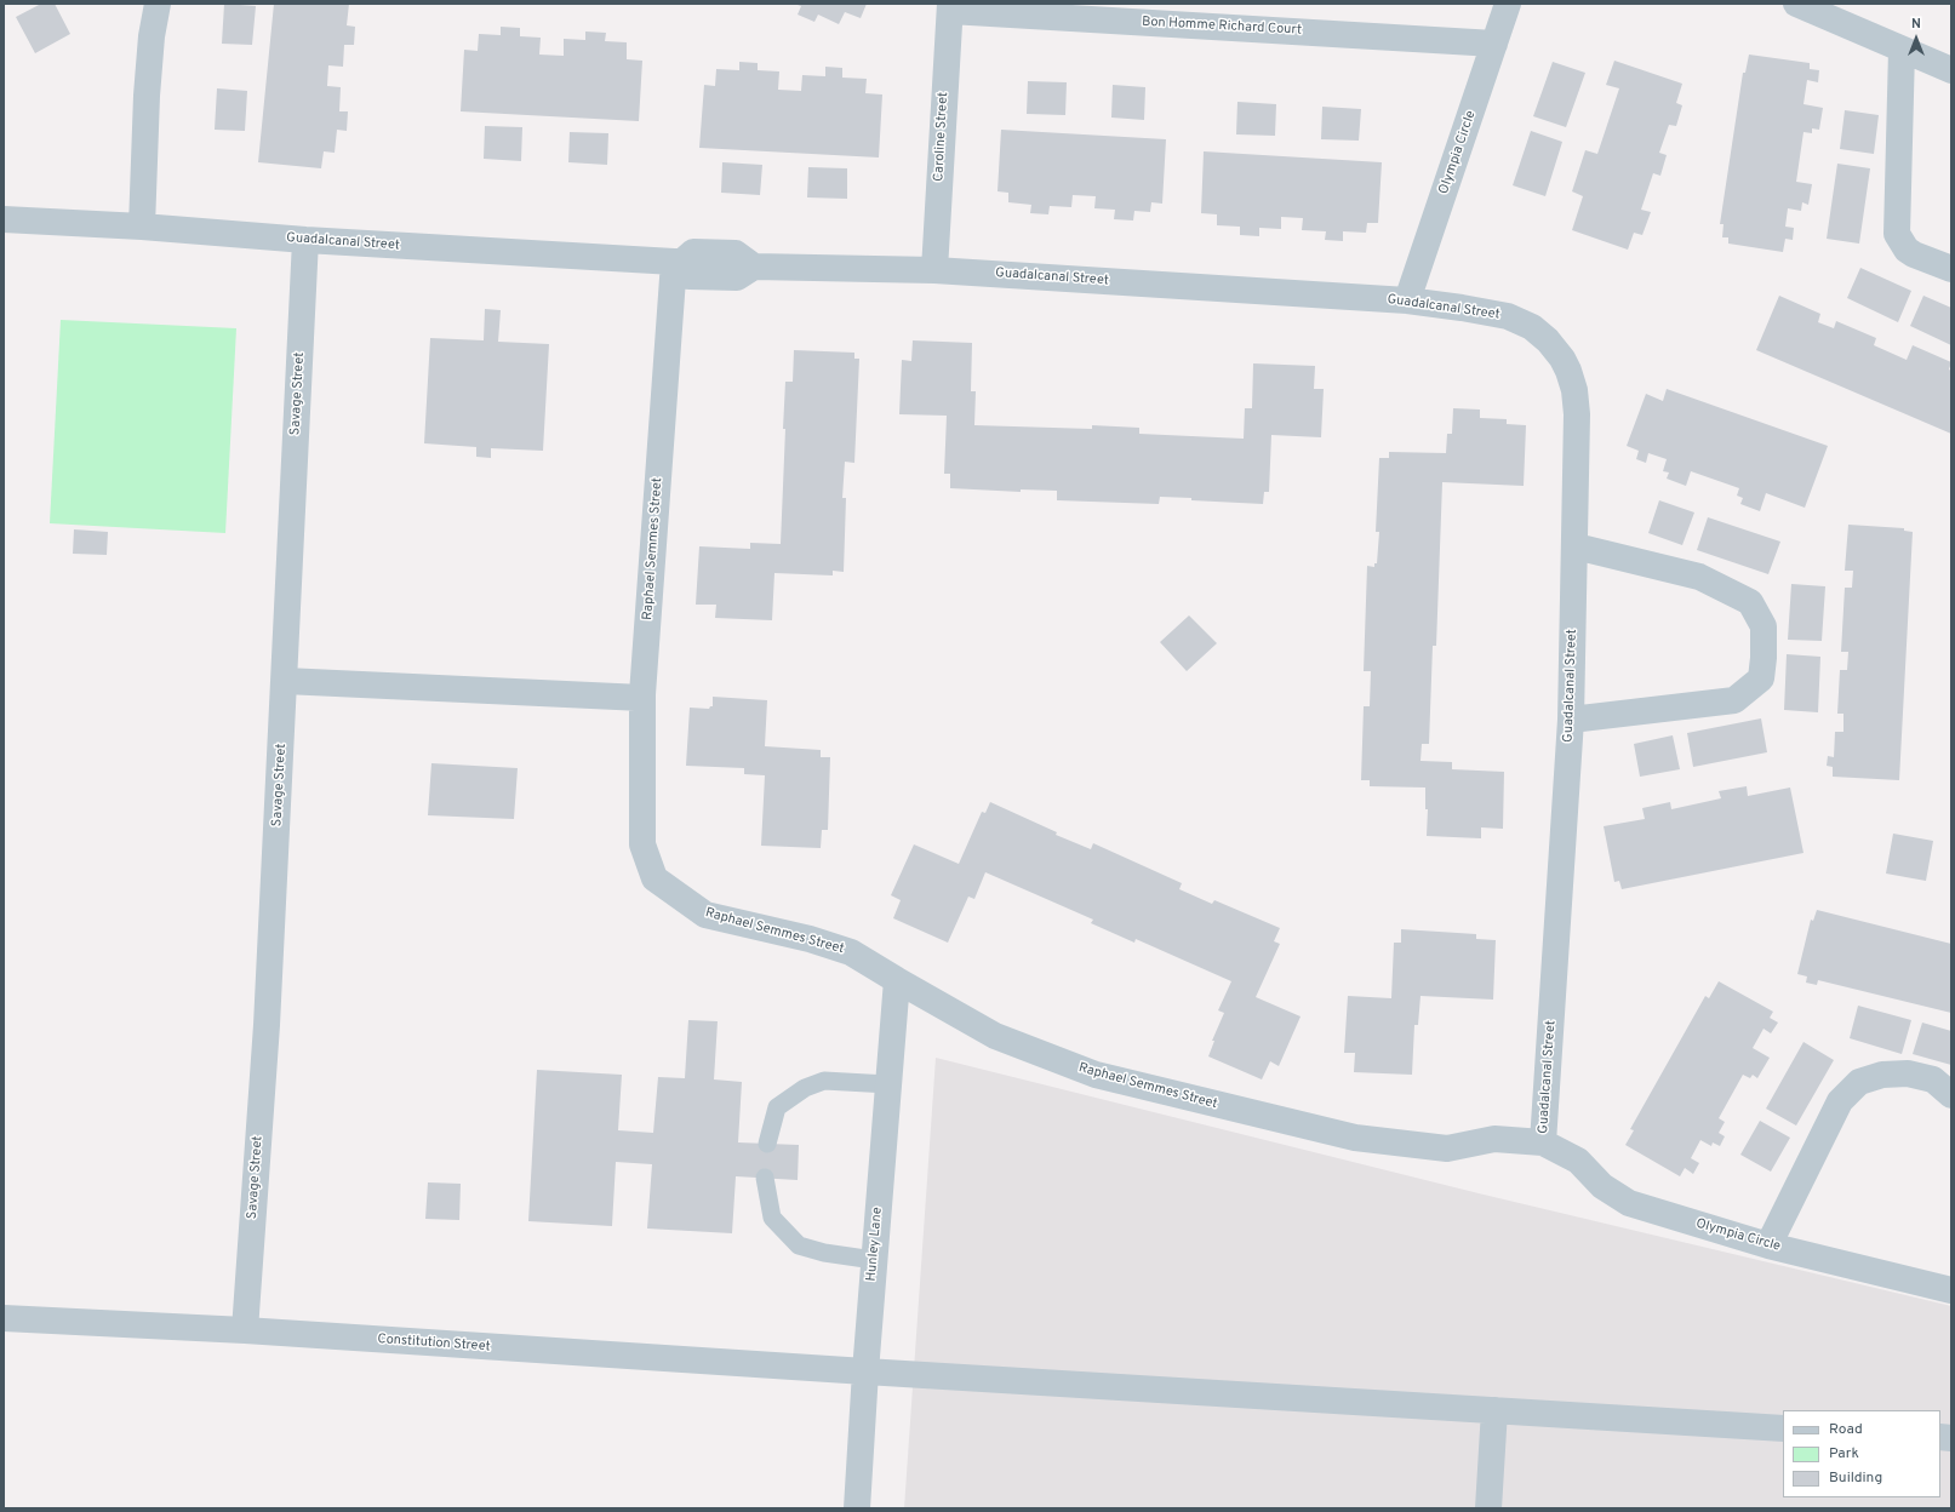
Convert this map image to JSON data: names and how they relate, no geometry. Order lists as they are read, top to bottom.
{
  "streets": {
    "street": [
      "Bon Homme Richard Court",
      "Caroline Street",
      "Olympia Circle",
      "Guadalcanal Street",
      "Savage Street",
      "Raphael Semmes Street",
      "Hunley Lane",
      "Constitution Street"
    ]
  },
  "crossings": [
    ["Bon Homme Richard Court", "Caroline Street"],
    ["Bon Homme Richard Court", "Olympia Circle"],
    ["Caroline Street", "Guadalcanal Street"],
    ["Olympia Circle", "Guadalcanal Street"],
    ["Olympia Circle", "Raphael Semmes Street"],
    ["Guadalcanal Street", "Savage Street"],
    ["Guadalcanal Street", "Raphael Semmes Street"],
    ["Savage Street", "Constitution Street"],
    ["Raphael Semmes Street", "Hunley Lane"],
    ["Hunley Lane", "Constitution Street"]
  ],
  "legend": ["Road", "Park", "Building"],
  "north": "top"
}
